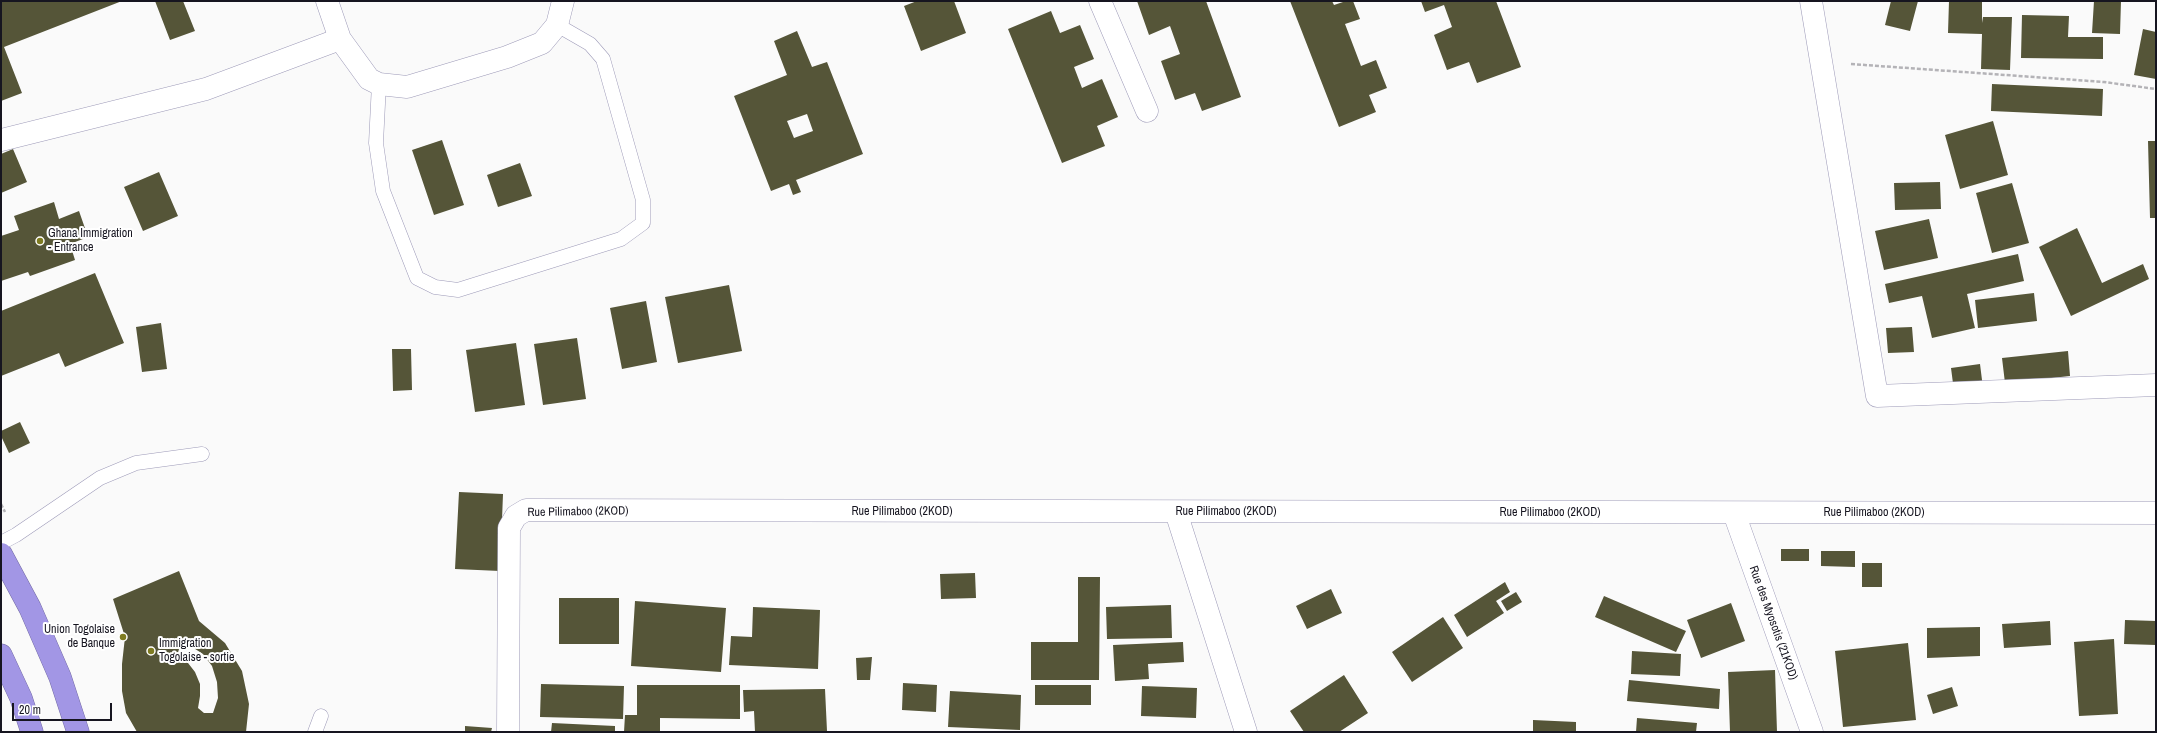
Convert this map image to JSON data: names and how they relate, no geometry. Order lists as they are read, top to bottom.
{
  "streets": {
    "street": ["Rue Pilimaboo (2KOD)", "Rue des Myosotis (21KOD)"]
  },
  "crossings": [
    ["Rue Pilimaboo (2KOD)", "Rue des Myosotis (21KOD)"]
  ],
  "places": ["Ghana Immigration - Entrance", "Union Togolaise de Banque", "Immigration Togolaise - sortie"],
  "scale_bar": "20 m"
}
